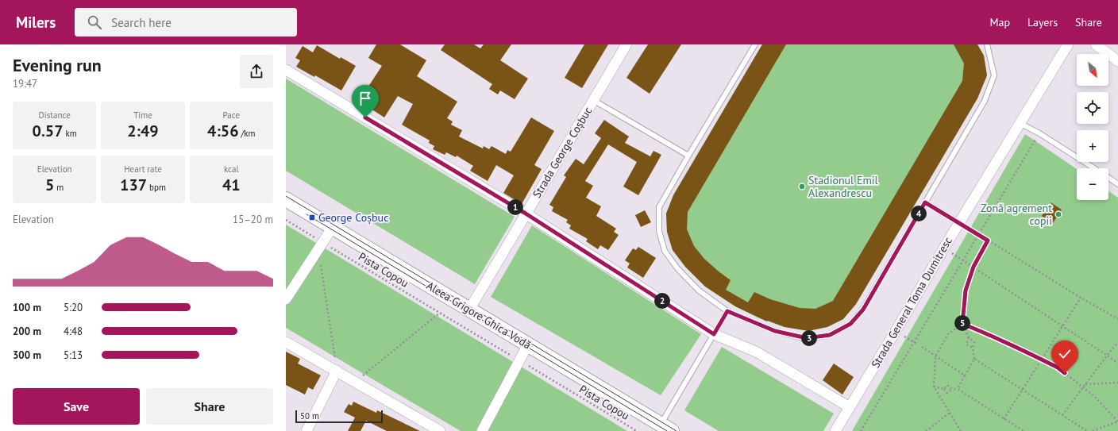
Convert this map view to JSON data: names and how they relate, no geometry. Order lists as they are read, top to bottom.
{
  "streets": {
    "main road": ["Aleea Grigore Ghica Vodă"],
    "street": ["Strada George Coșbuc", "Strada General Toma Dumitresc"],
    "path": ["Pista Copou"]
  },
  "crossings": [
    ["Strada George Coșbuc", "Aleea Grigore Ghica Vodă"]
  ],
  "places": {
    "other": ["Stadionul Emil Alexandrescu", "Zonă agrement copii"],
    "transit": ["George Coșbuc"]
  },
  "scale_bar": "50 m",
  "north": "bottom right",
  "page": {
    "header": "Milers",
    "search": "Search here",
    "nav": ["Map", "Layers", "Share"],
    "heading": ["Evening run", "19:47"],
    "map_buttons": ["+", "−"],
    "stats": [
      ["Distance", "0.57 km"],
      ["Time", "2:49"],
      ["Pace", "4:56 /km"],
      ["Elevation", "5 m"],
      ["Heart rate", "137 bpm"],
      ["kcal", "41"]
    ],
    "pins": [
      "1",
      "4",
      "2",
      "5",
      "3"
    ],
    "chart": ["Elevation", "15–20 m"],
    "list": [
      {
        "name": "100 m",
        "note": "5:20"
      },
      {
        "name": "200 m",
        "note": "4:48"
      },
      {
        "name": "300 m",
        "note": "5:13"
      }
    ],
    "buttons": ["Save", "Share"],
    "scale": "50 m"
  }
}
